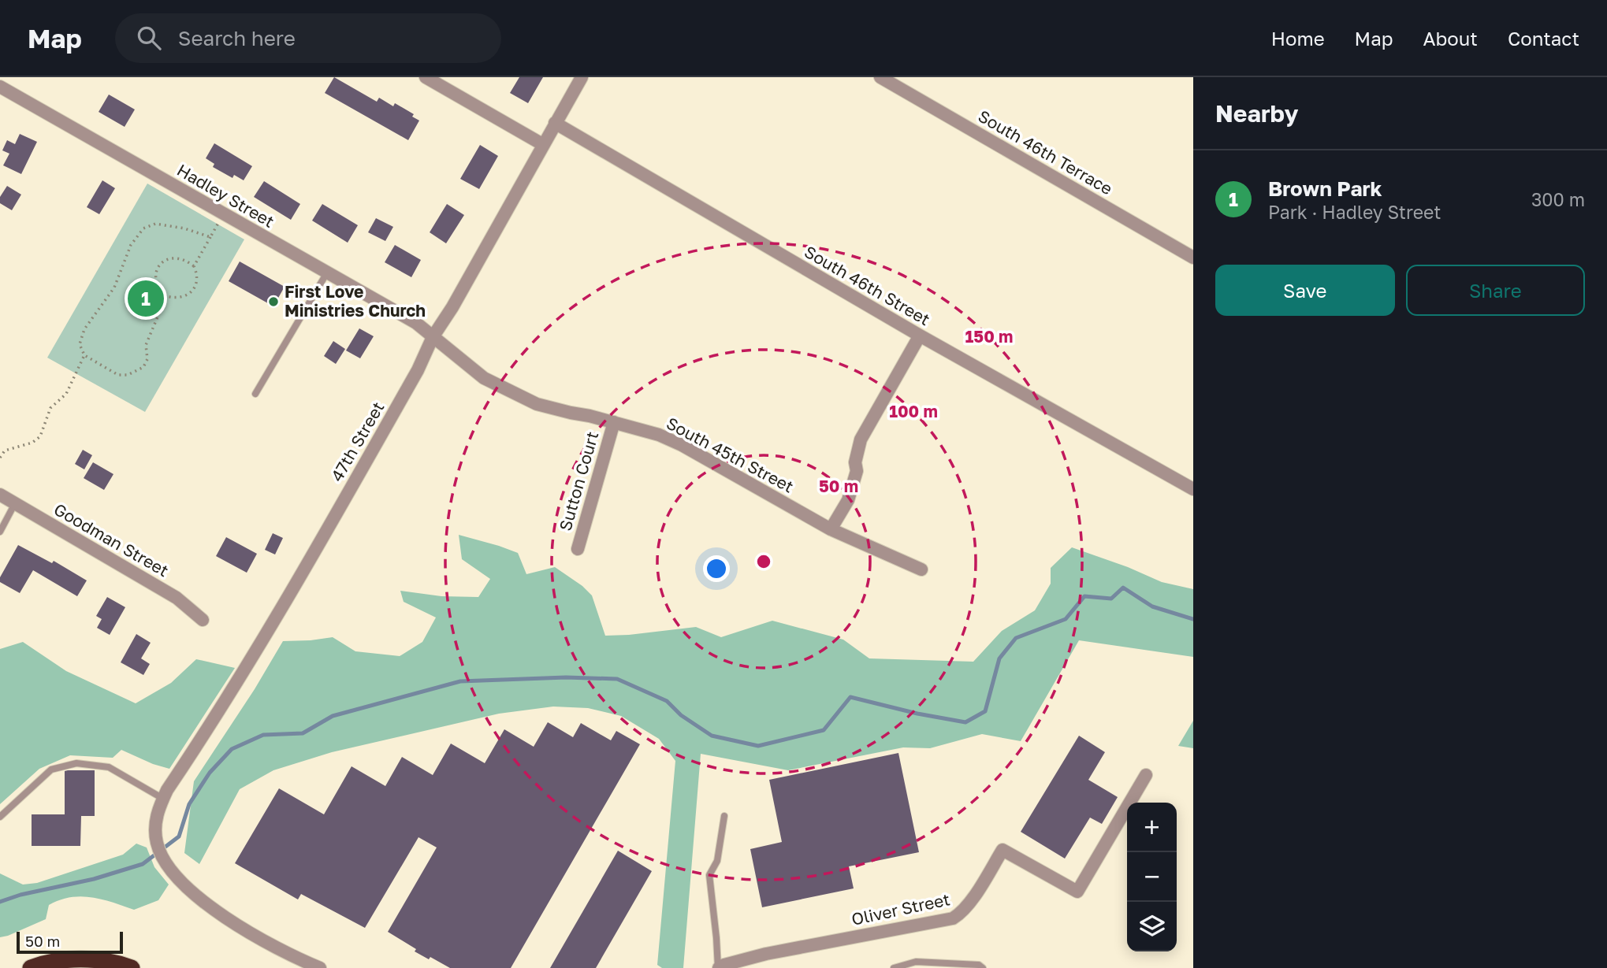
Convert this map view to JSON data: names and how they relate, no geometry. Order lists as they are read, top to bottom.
{
  "streets": {
    "street": [
      "South 46th Terrace",
      "Hadley Street",
      "South 46th Street",
      "47th Street",
      "South 45th Street",
      "Sutton Court",
      "Goodman Street",
      "Oliver Street"
    ]
  },
  "crossings": [
    ["Hadley Street", "47th Street"],
    ["Hadley Street", "South 45th Street"],
    ["South 46th Street", "47th Street"],
    ["47th Street", "South 45th Street"],
    ["South 45th Street", "Sutton Court"]
  ],
  "places": ["First Love Ministries Church"],
  "scale_bar": "50 m",
  "page": {
    "header": "Map",
    "search": "Search here",
    "nav": [
      "Home",
      "Map",
      "About",
      "Contact"
    ],
    "heading": "Nearby",
    "list": [
      {
        "mark": "1",
        "name": "Brown Park",
        "note": "Park · Hadley Street",
        "value": "300 m"
      }
    ],
    "buttons": ["Save", "Share"],
    "pins": "1",
    "map_buttons": ["+", "−"],
    "scale": "50 m"
  },
  "rings": ["150 m", "100 m", "50 m"]
}
